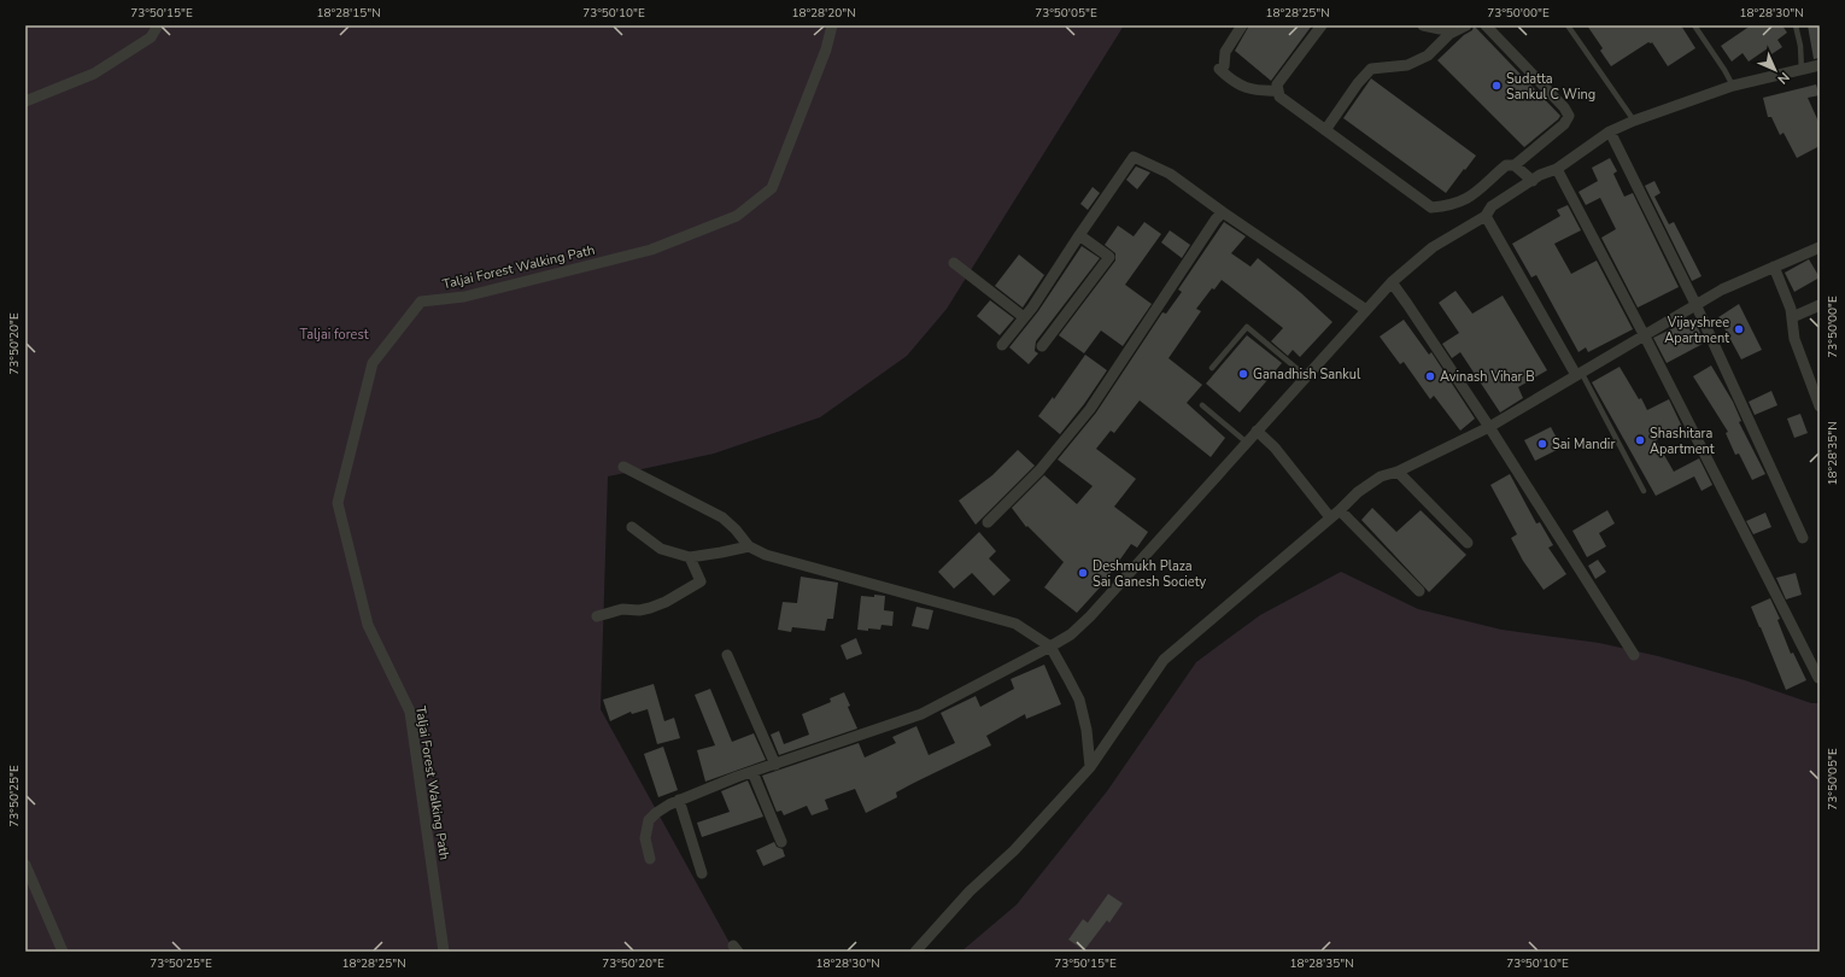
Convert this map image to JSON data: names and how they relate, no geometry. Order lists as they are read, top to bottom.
{
  "streets": {
    "street": ["Taljai Forest Walking Path"]
  },
  "parks": ["Taljai forest"],
  "places": [
    "Sudatta Sankul C Wing",
    "Vijayshree Apartment",
    "Ganadhish Sankul",
    "Avinash Vihar B",
    "Shashitara Apartment",
    "Sai Mandir",
    "Deshmukh Plaza Sai Ganesh Society"
  ],
  "north": "bottom right",
  "coordinates": [
    "73°50'15\"E",
    "18°28'15\"N",
    "73°50'10\"E",
    "18°28'20\"N",
    "73°50'05\"E",
    "18°28'25\"N",
    "73°50'00\"E",
    "18°28'30\"N",
    "73°50'20\"E",
    "18°28'35\"N",
    "73°50'25\"E"
  ]
}
